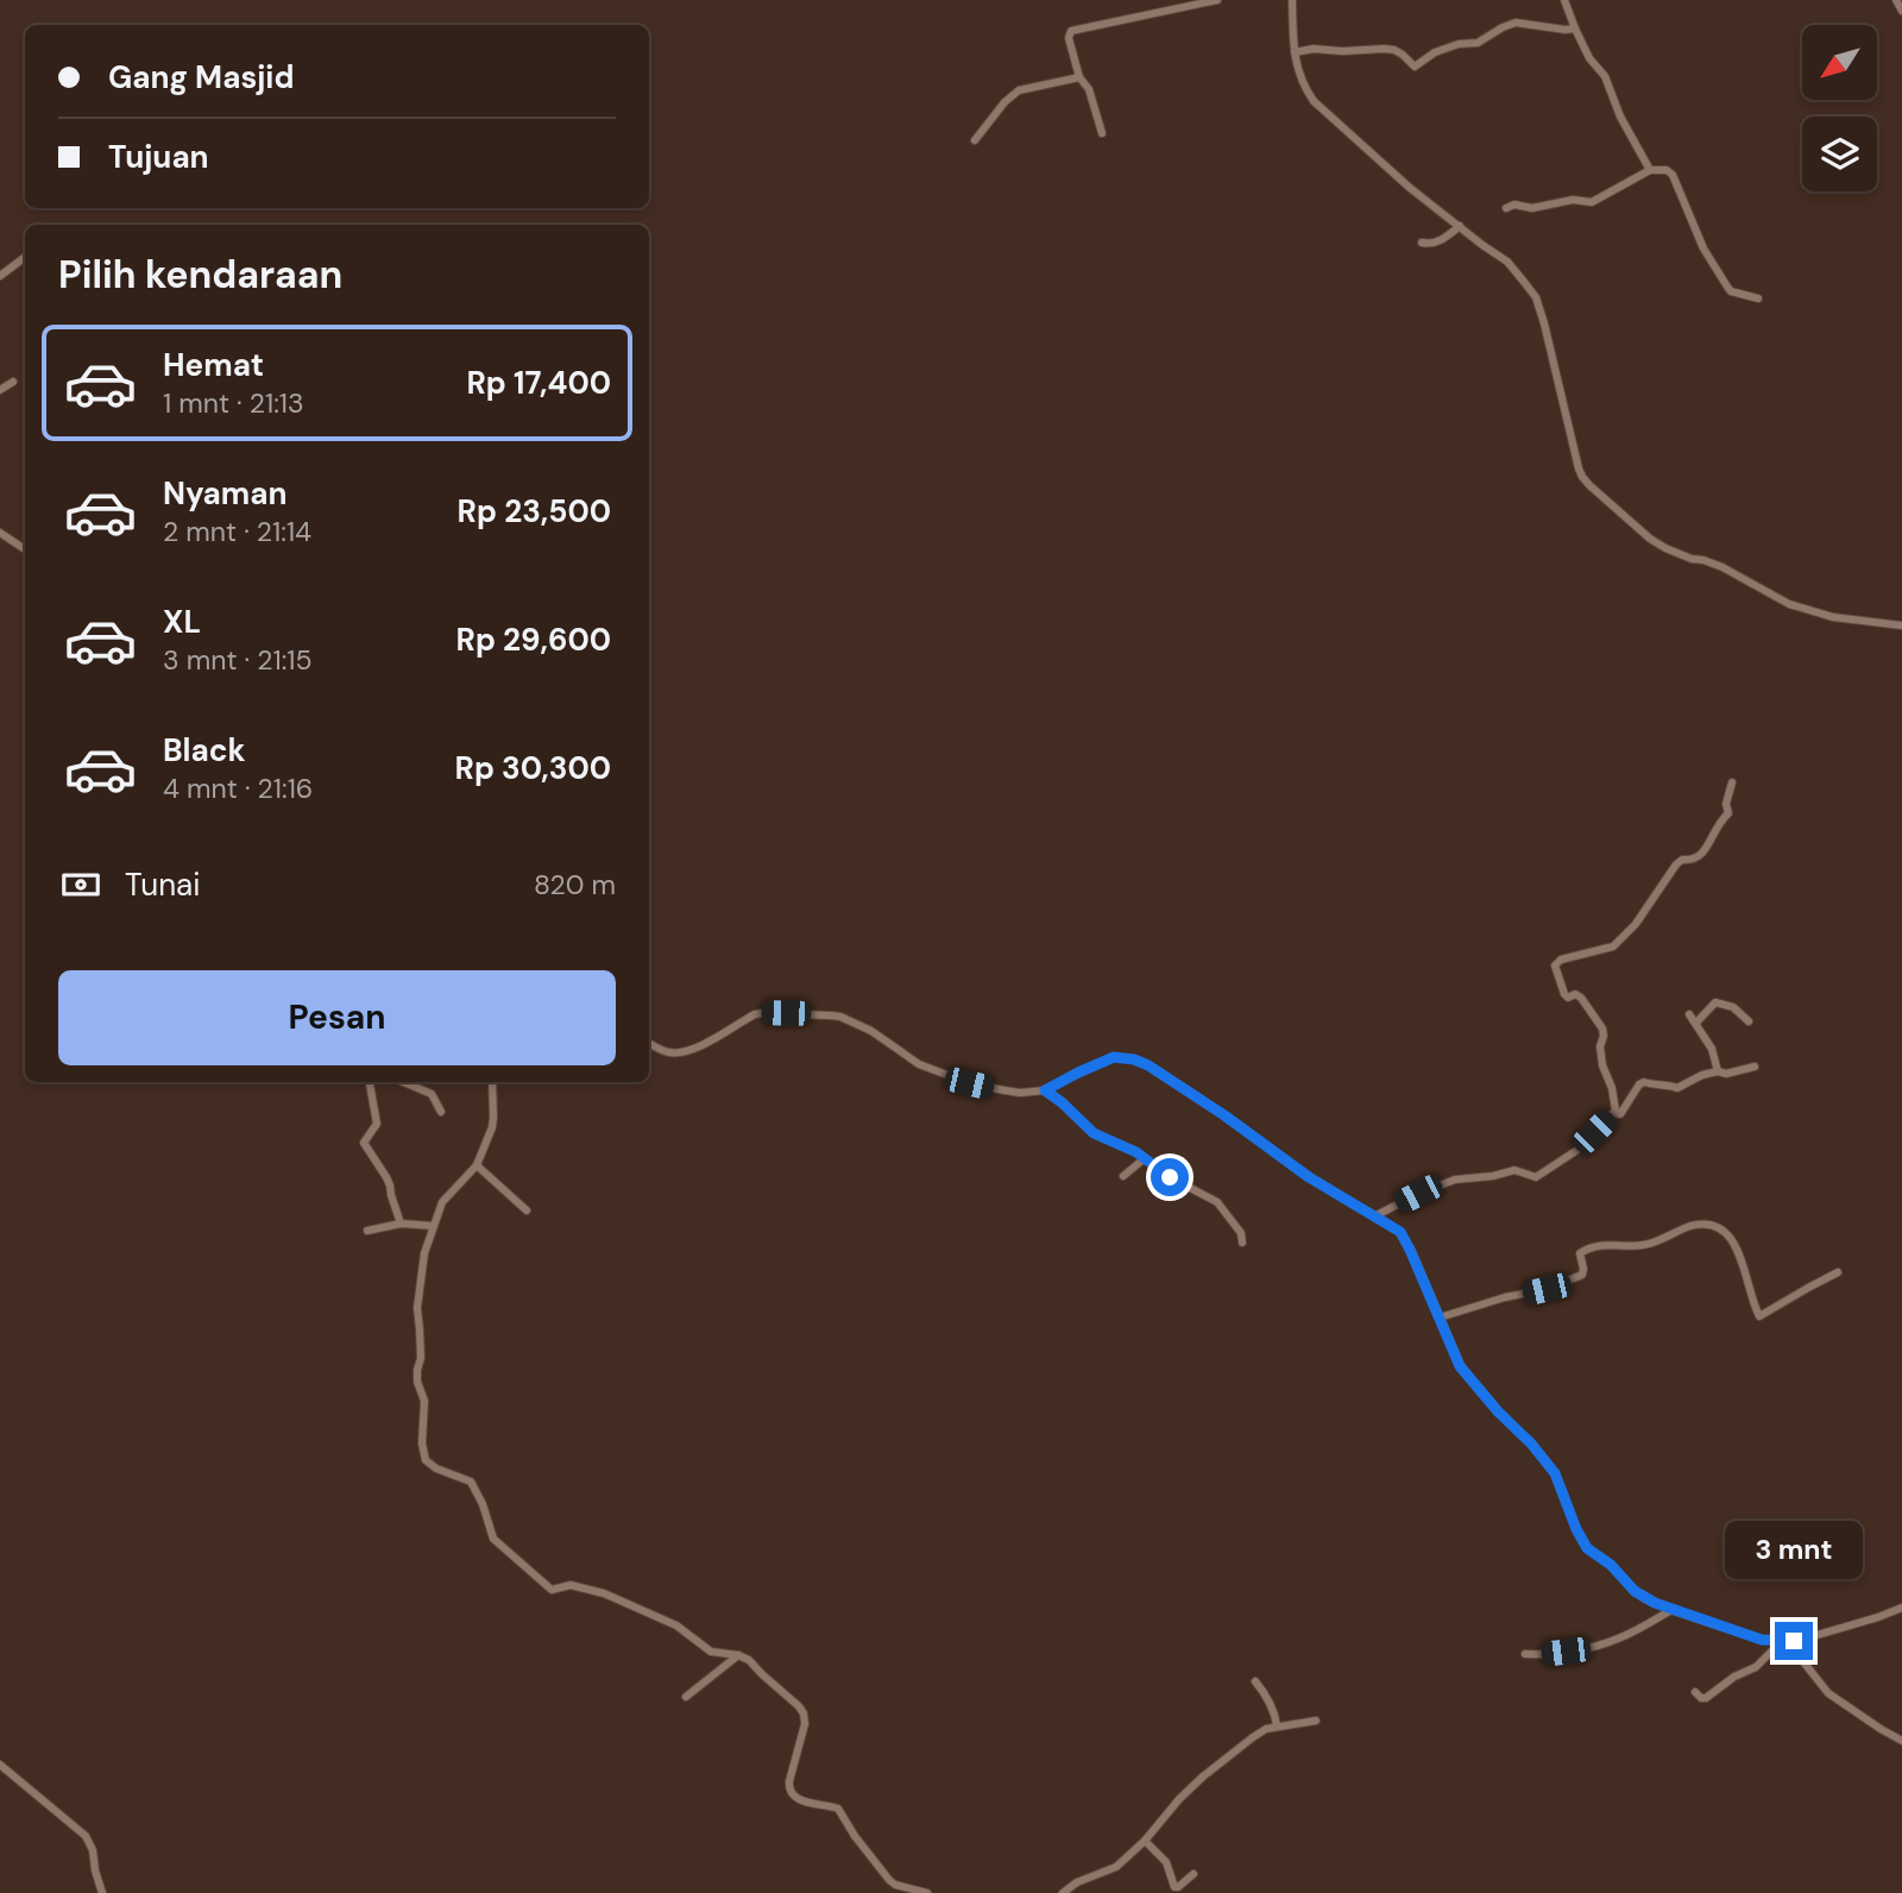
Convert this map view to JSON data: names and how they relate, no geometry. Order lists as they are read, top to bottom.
{
  "north": "bottom left",
  "page": {
    "banner": ["Gang Masjid", "Tujuan"],
    "heading": "Pilih kendaraan",
    "list": [
      {
        "name": "Hemat",
        "note": "1 mnt · 21:13",
        "value": "Rp 17,400"
      },
      {
        "name": "Nyaman",
        "note": "2 mnt · 21:14",
        "value": "Rp 23,500"
      },
      {
        "name": "XL",
        "note": "3 mnt · 21:15",
        "value": "Rp 29,600"
      },
      {
        "name": "Black",
        "note": "4 mnt · 21:16",
        "value": "Rp 30,300"
      }
    ],
    "pay": ["Tunai", "820 m"],
    "buttons": "Pesan",
    "bubble": "3 mnt"
  }
}
